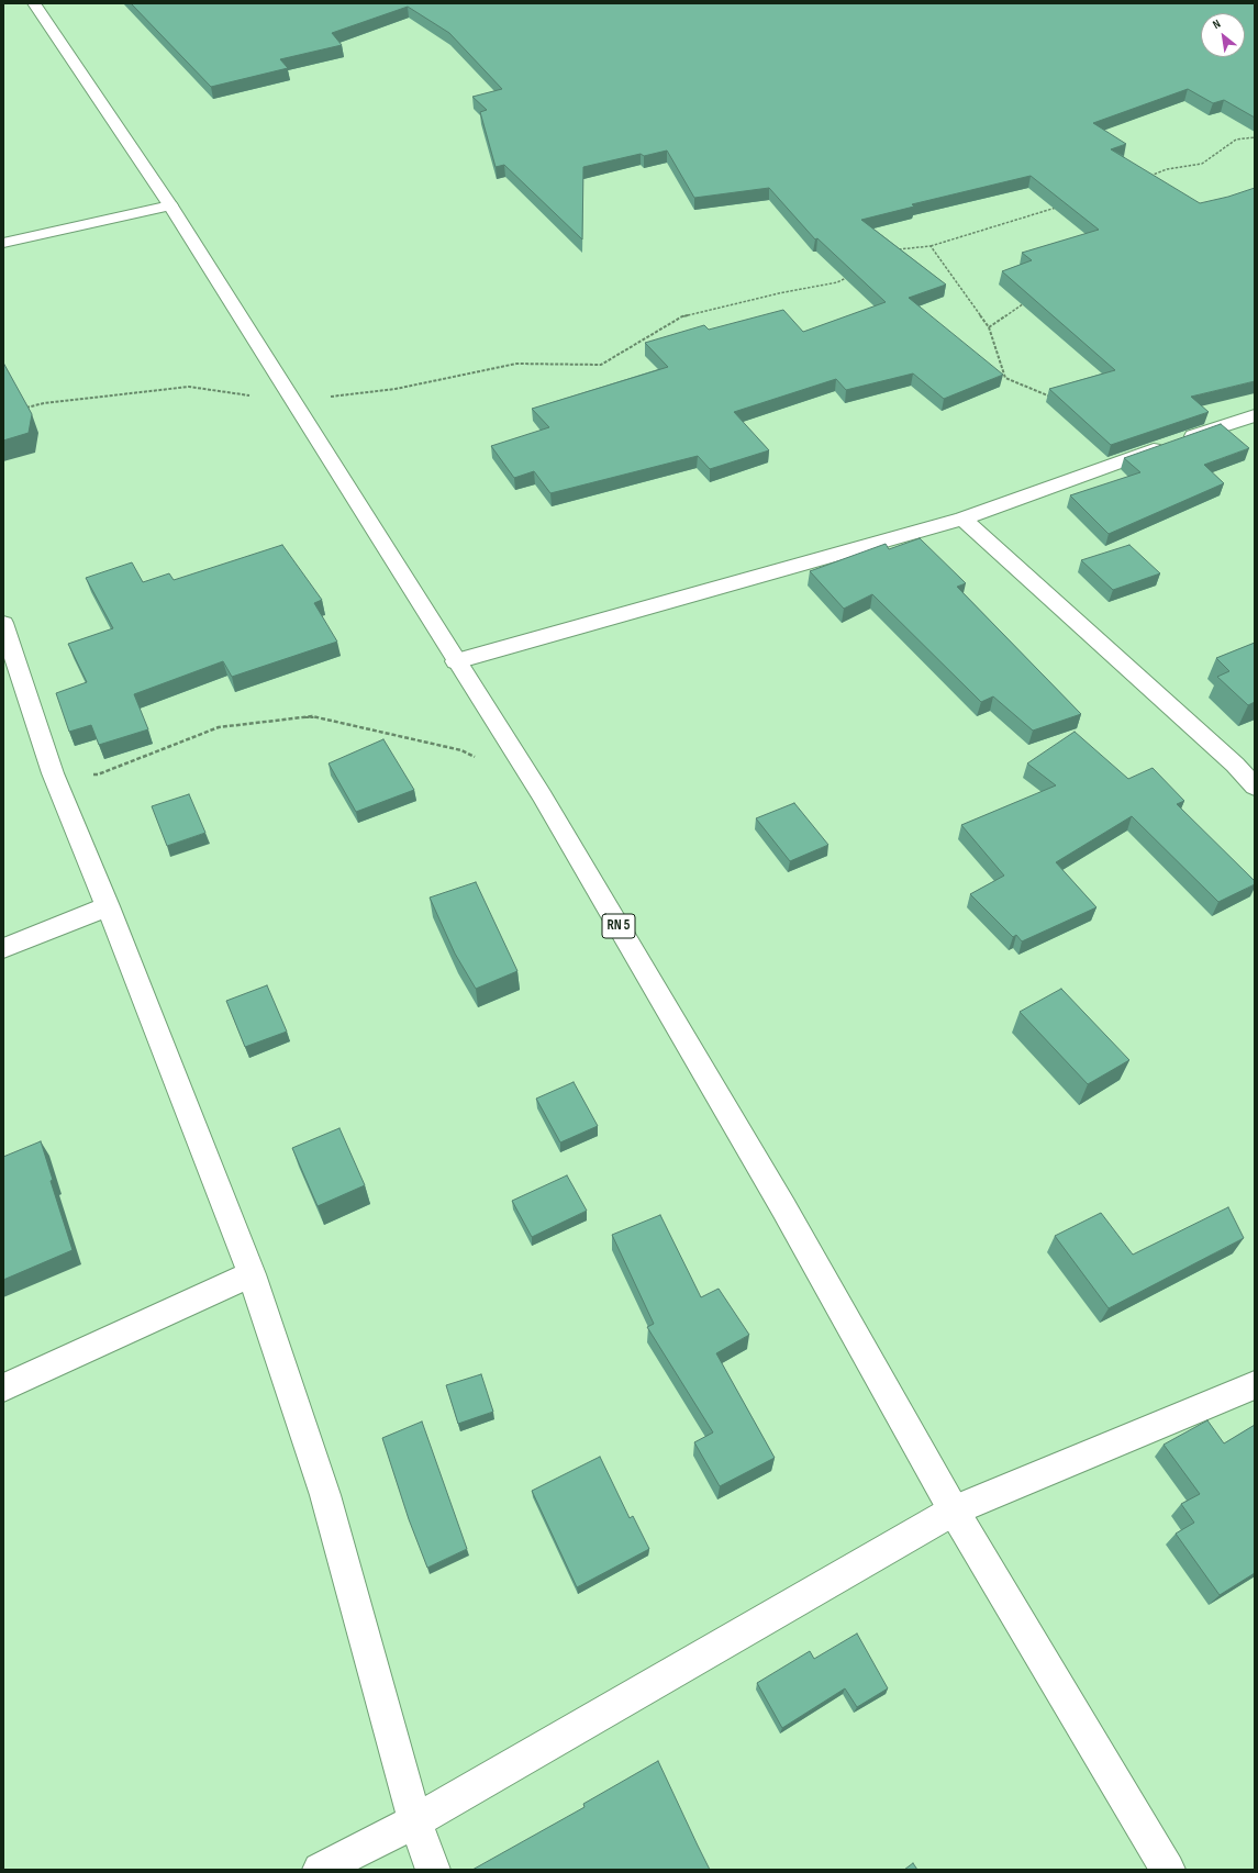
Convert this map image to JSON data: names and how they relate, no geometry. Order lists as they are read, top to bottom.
{
  "streets": {
    "street": ["RN 5"]
  },
  "north": "top left"
}
